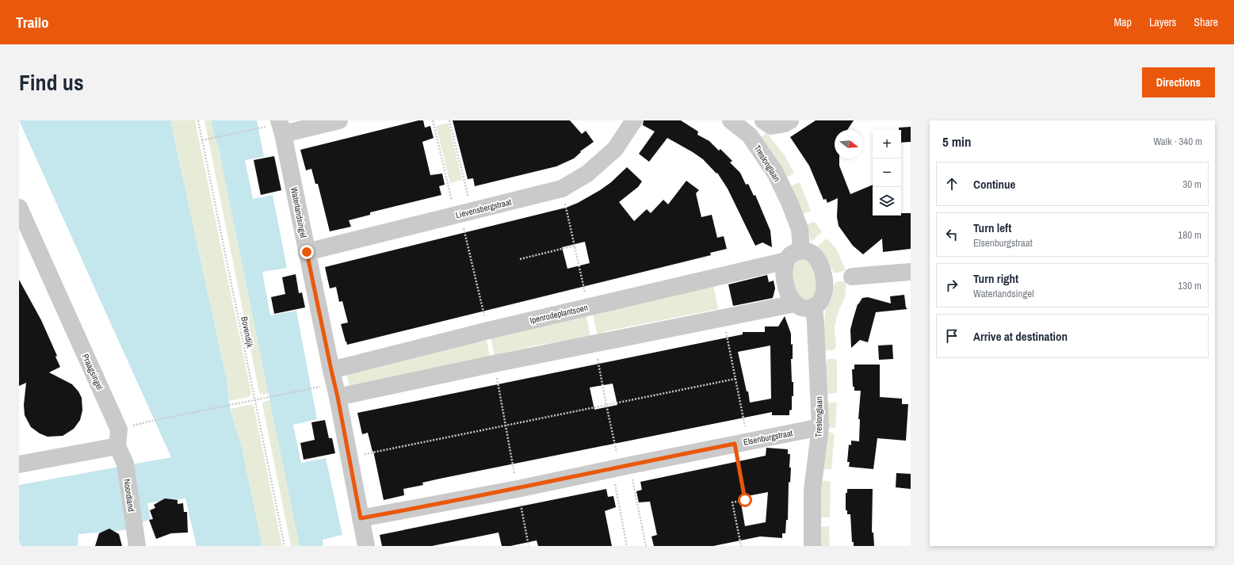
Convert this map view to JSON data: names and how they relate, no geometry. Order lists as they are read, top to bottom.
{
  "streets": {
    "street": [
      "Treslonglaan",
      "Lievensbergstraat",
      "Waterlandsingel",
      "Ipenrodeplantsoen",
      "Praagsingel",
      "Elsenburgstraat",
      "Noordland"
    ],
    "path": ["Bovendijk"]
  },
  "crossings": [
    ["Treslonglaan", "Ipenrodeplantsoen"],
    ["Treslonglaan", "Elsenburgstraat"],
    ["Lievensbergstraat", "Waterlandsingel"],
    ["Waterlandsingel", "Ipenrodeplantsoen"],
    ["Waterlandsingel", "Elsenburgstraat"],
    ["Praagsingel", "Noordland"]
  ],
  "north": "right",
  "page": {
    "header": "Trailo",
    "nav": ["Map", "Layers", "Share"],
    "title": "Find us",
    "buttons": "Directions",
    "heading": ["5 min", "Walk · 340 m"],
    "map_buttons": ["+", "−"],
    "list": [
      ["Continue", "30 m"],
      ["Turn left", "Elsenburgstraat", "180 m"],
      ["Turn right", "Waterlandsingel", "130 m"],
      "Arrive at destination"
    ]
  }
}
